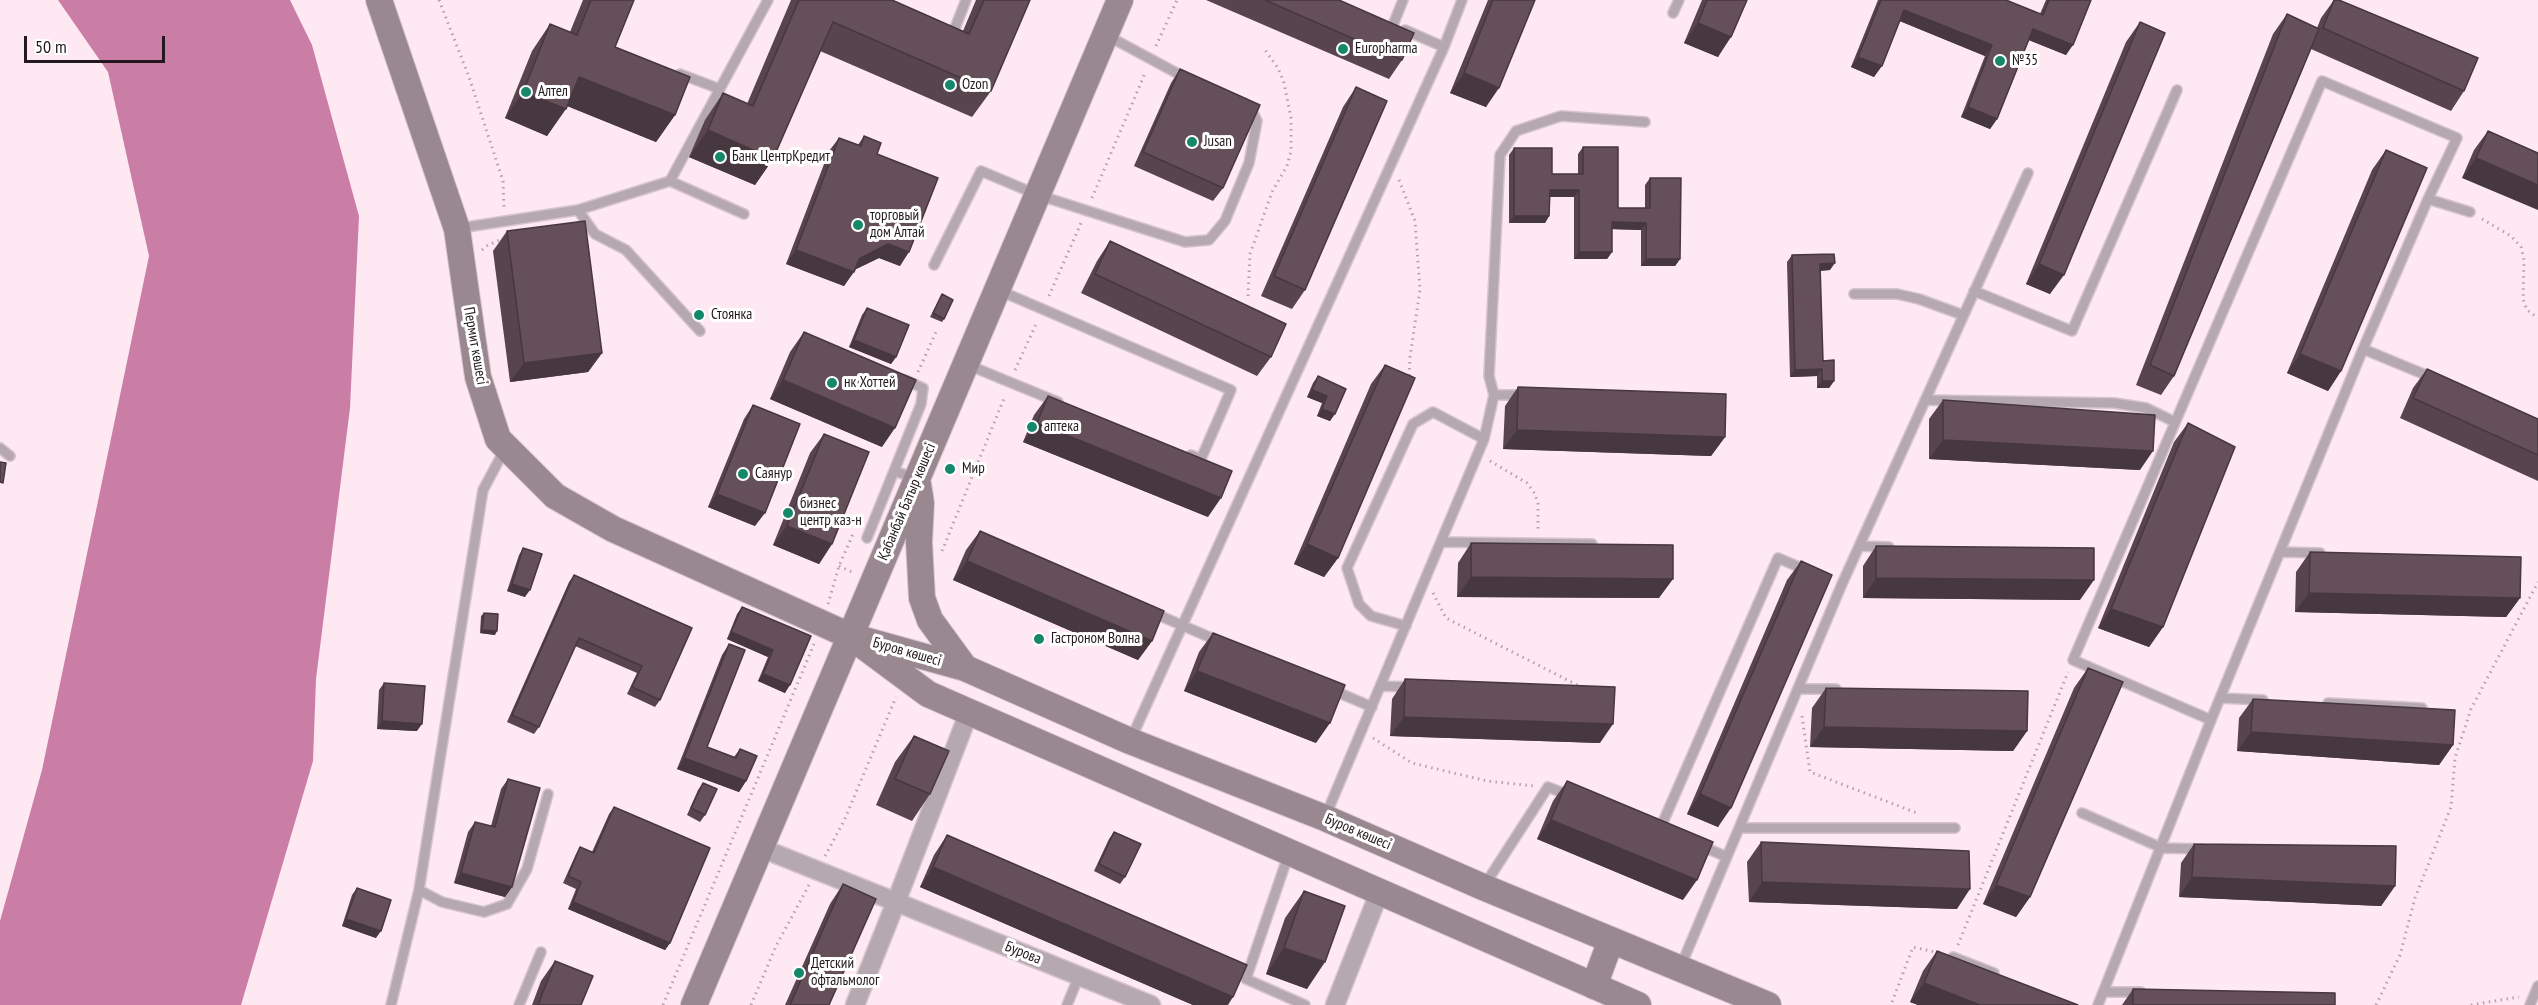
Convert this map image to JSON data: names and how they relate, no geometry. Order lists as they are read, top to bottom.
{
  "streets": {
    "main road": ["Пермит көшесі", "Қабанбай Батыр көшесі", "Буров көшесі"],
    "street": ["Бурова"]
  },
  "crossings": [
    ["Пермит көшесі", "Қабанбай Батыр көшесі"],
    ["Пермит көшесі", "Буров көшесі"],
    ["Қабанбай Батыр көшесі", "Буров көшесі"],
    ["Қабанбай Батыр көшесі", "Бурова"]
  ],
  "places": [
    "Europharma",
    "№35",
    "Ozon",
    "Алтел",
    "Jusan",
    "Банк ЦентрКредит",
    "торговый дом Алтай",
    "Стоянка",
    "нк Хоттей",
    "аптека",
    "Мир",
    "Саянур",
    "бизнес центр каз-н",
    "Гастроном Волна",
    "Детский офтальмолог"
  ],
  "scale_bar": "50 m"
}
